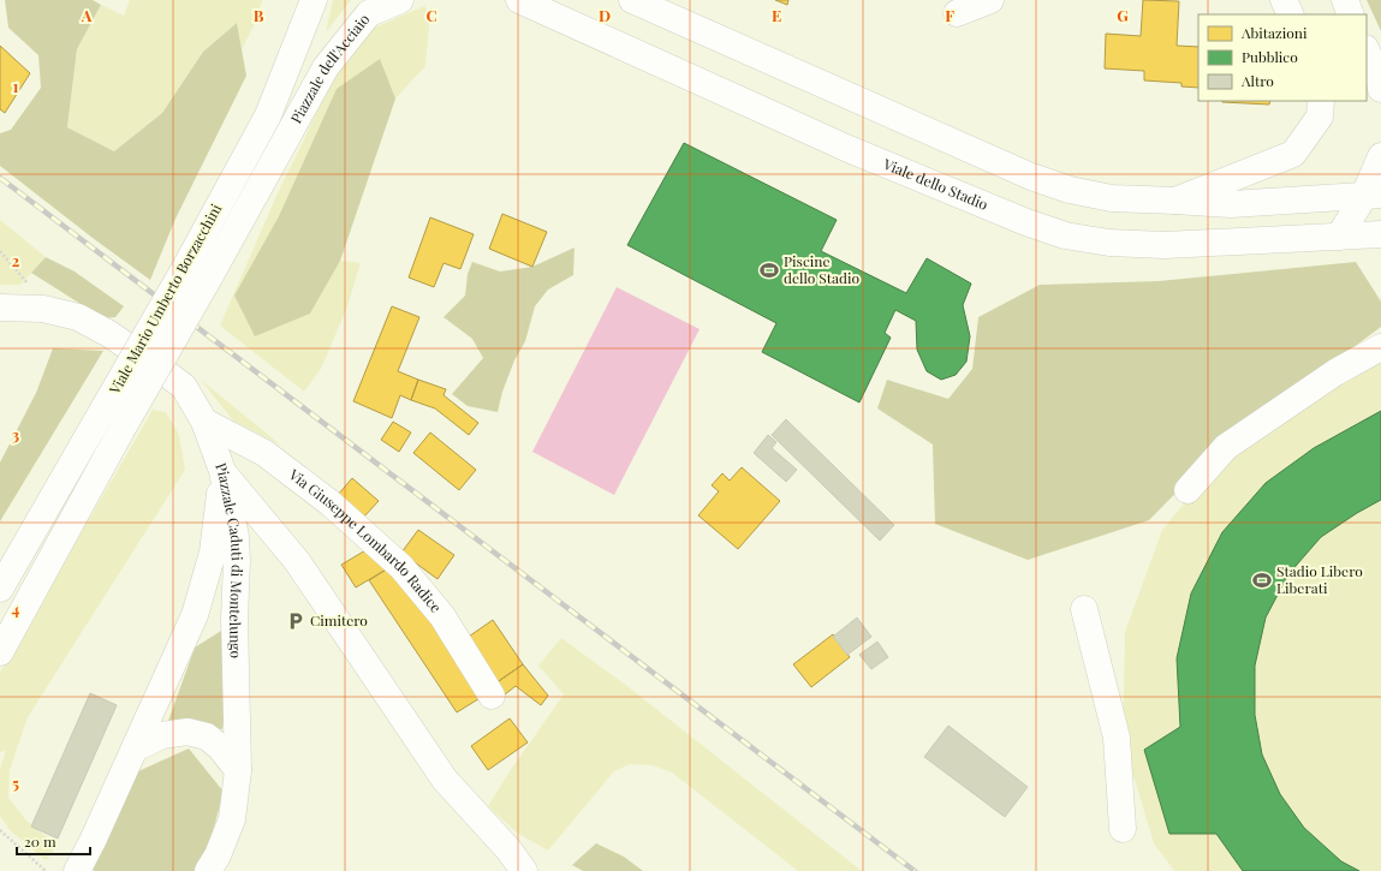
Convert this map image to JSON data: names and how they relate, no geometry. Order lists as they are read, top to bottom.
{
  "streets": {
    "main road": [
      "Piazzale dell'Acciaio",
      "Viale dello Stadio",
      "Viale Mario Umberto Borzacchini",
      "Via Giuseppe Lombardo Radice",
      "Piazzale Caduti di Montelungo"
    ]
  },
  "crossings": [
    ["Piazzale dell'Acciaio", "Viale Mario Umberto Borzacchini"]
  ],
  "places": {
    "sports": ["Piscine dello Stadio", "Stadio Libero Liberati"],
    "parking": ["Cimitero"]
  },
  "legend": ["Abitazioni", "Pubblico", "Altro"],
  "scale_bar": "20 m",
  "grid": {
    "columns": [
      "A",
      "B",
      "C",
      "D",
      "E",
      "F",
      "G"
    ],
    "rows": [
      "1",
      "2",
      "3",
      "4",
      "5"
    ]
  }
}
